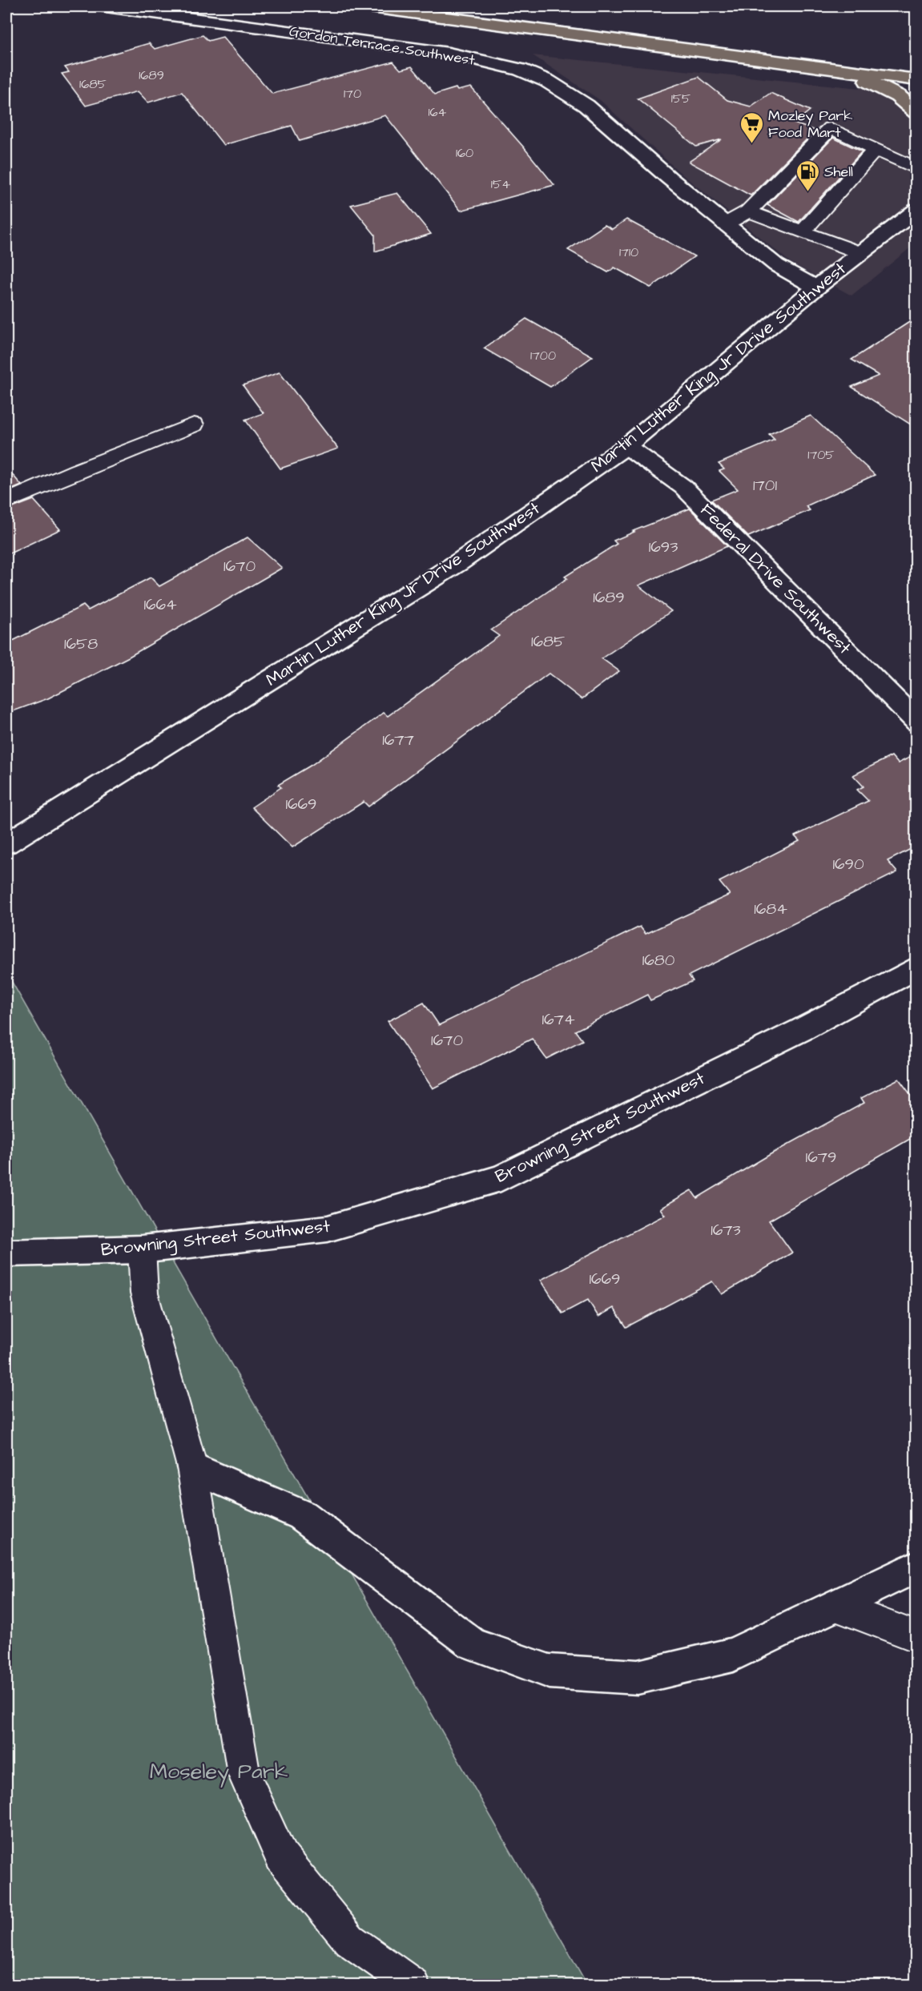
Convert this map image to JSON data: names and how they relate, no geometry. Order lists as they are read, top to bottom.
{
  "streets": {
    "street": [
      "Gordon Terrace Southwest",
      "Martin Luther King Jr Drive Southwest",
      "Federal Drive Southwest",
      "Browning Street Southwest"
    ]
  },
  "crossings": [
    ["Gordon Terrace Southwest", "Martin Luther King Jr Drive Southwest"],
    ["Martin Luther King Jr Drive Southwest", "Federal Drive Southwest"]
  ],
  "parks": ["Moseley Park"],
  "places": {
    "supermarket": ["Mozley Park Food Mart"],
    "fuel station": ["Shell"]
  },
  "house_numbers": [
    "1689",
    "1685",
    "170",
    "155",
    "164",
    "160",
    "154",
    "1710",
    "1700",
    "1705",
    "1701",
    "1693",
    "1670",
    "1689",
    "1664",
    "1685",
    "1658",
    "1677",
    "1669",
    "1690",
    "1684",
    "1680",
    "1674",
    "1670",
    "1679",
    "1673",
    "1669"
  ]
}
